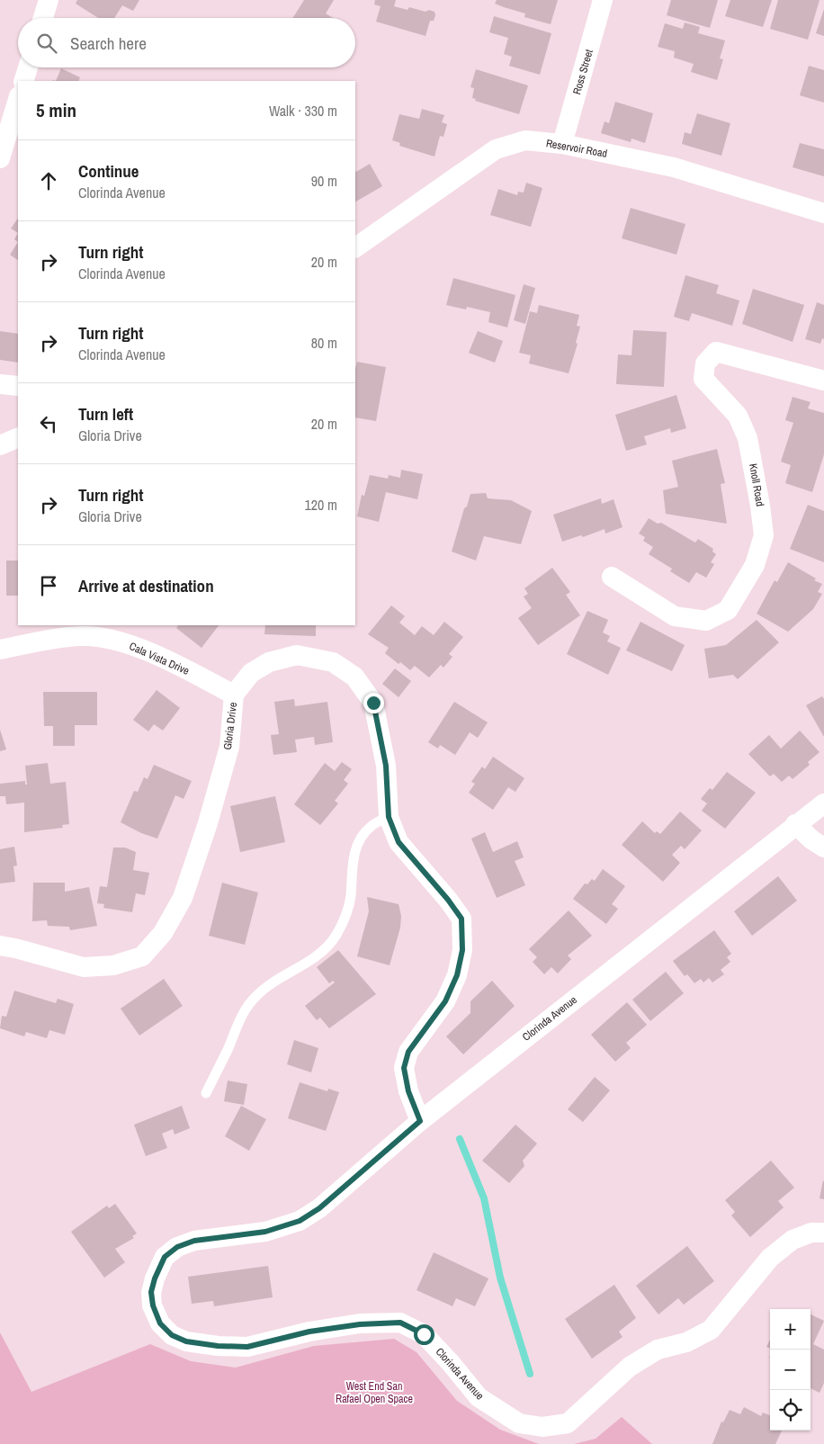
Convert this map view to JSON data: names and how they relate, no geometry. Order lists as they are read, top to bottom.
{
  "streets": {
    "street": [
      "Ross Street",
      "Reservoir Road",
      "Knoll Road",
      "Cala Vista Drive",
      "Gloria Drive",
      "Clorinda Avenue"
    ]
  },
  "crossings": [
    ["Ross Street", "Reservoir Road"],
    ["Cala Vista Drive", "Gloria Drive"],
    ["Gloria Drive", "Clorinda Avenue"]
  ],
  "parks": ["West End San Rafael Open Space"],
  "page": {
    "search": "Search here",
    "heading": ["5 min", "Walk · 330 m"],
    "list": [
      ["Continue", "Clorinda Avenue", "90 m"],
      ["Turn right", "Clorinda Avenue", "20 m"],
      ["Turn right", "Clorinda Avenue", "80 m"],
      ["Turn left", "Gloria Drive", "20 m"],
      ["Turn right", "Gloria Drive", "120 m"],
      "Arrive at destination"
    ],
    "map_buttons": ["+", "−"]
  }
}
